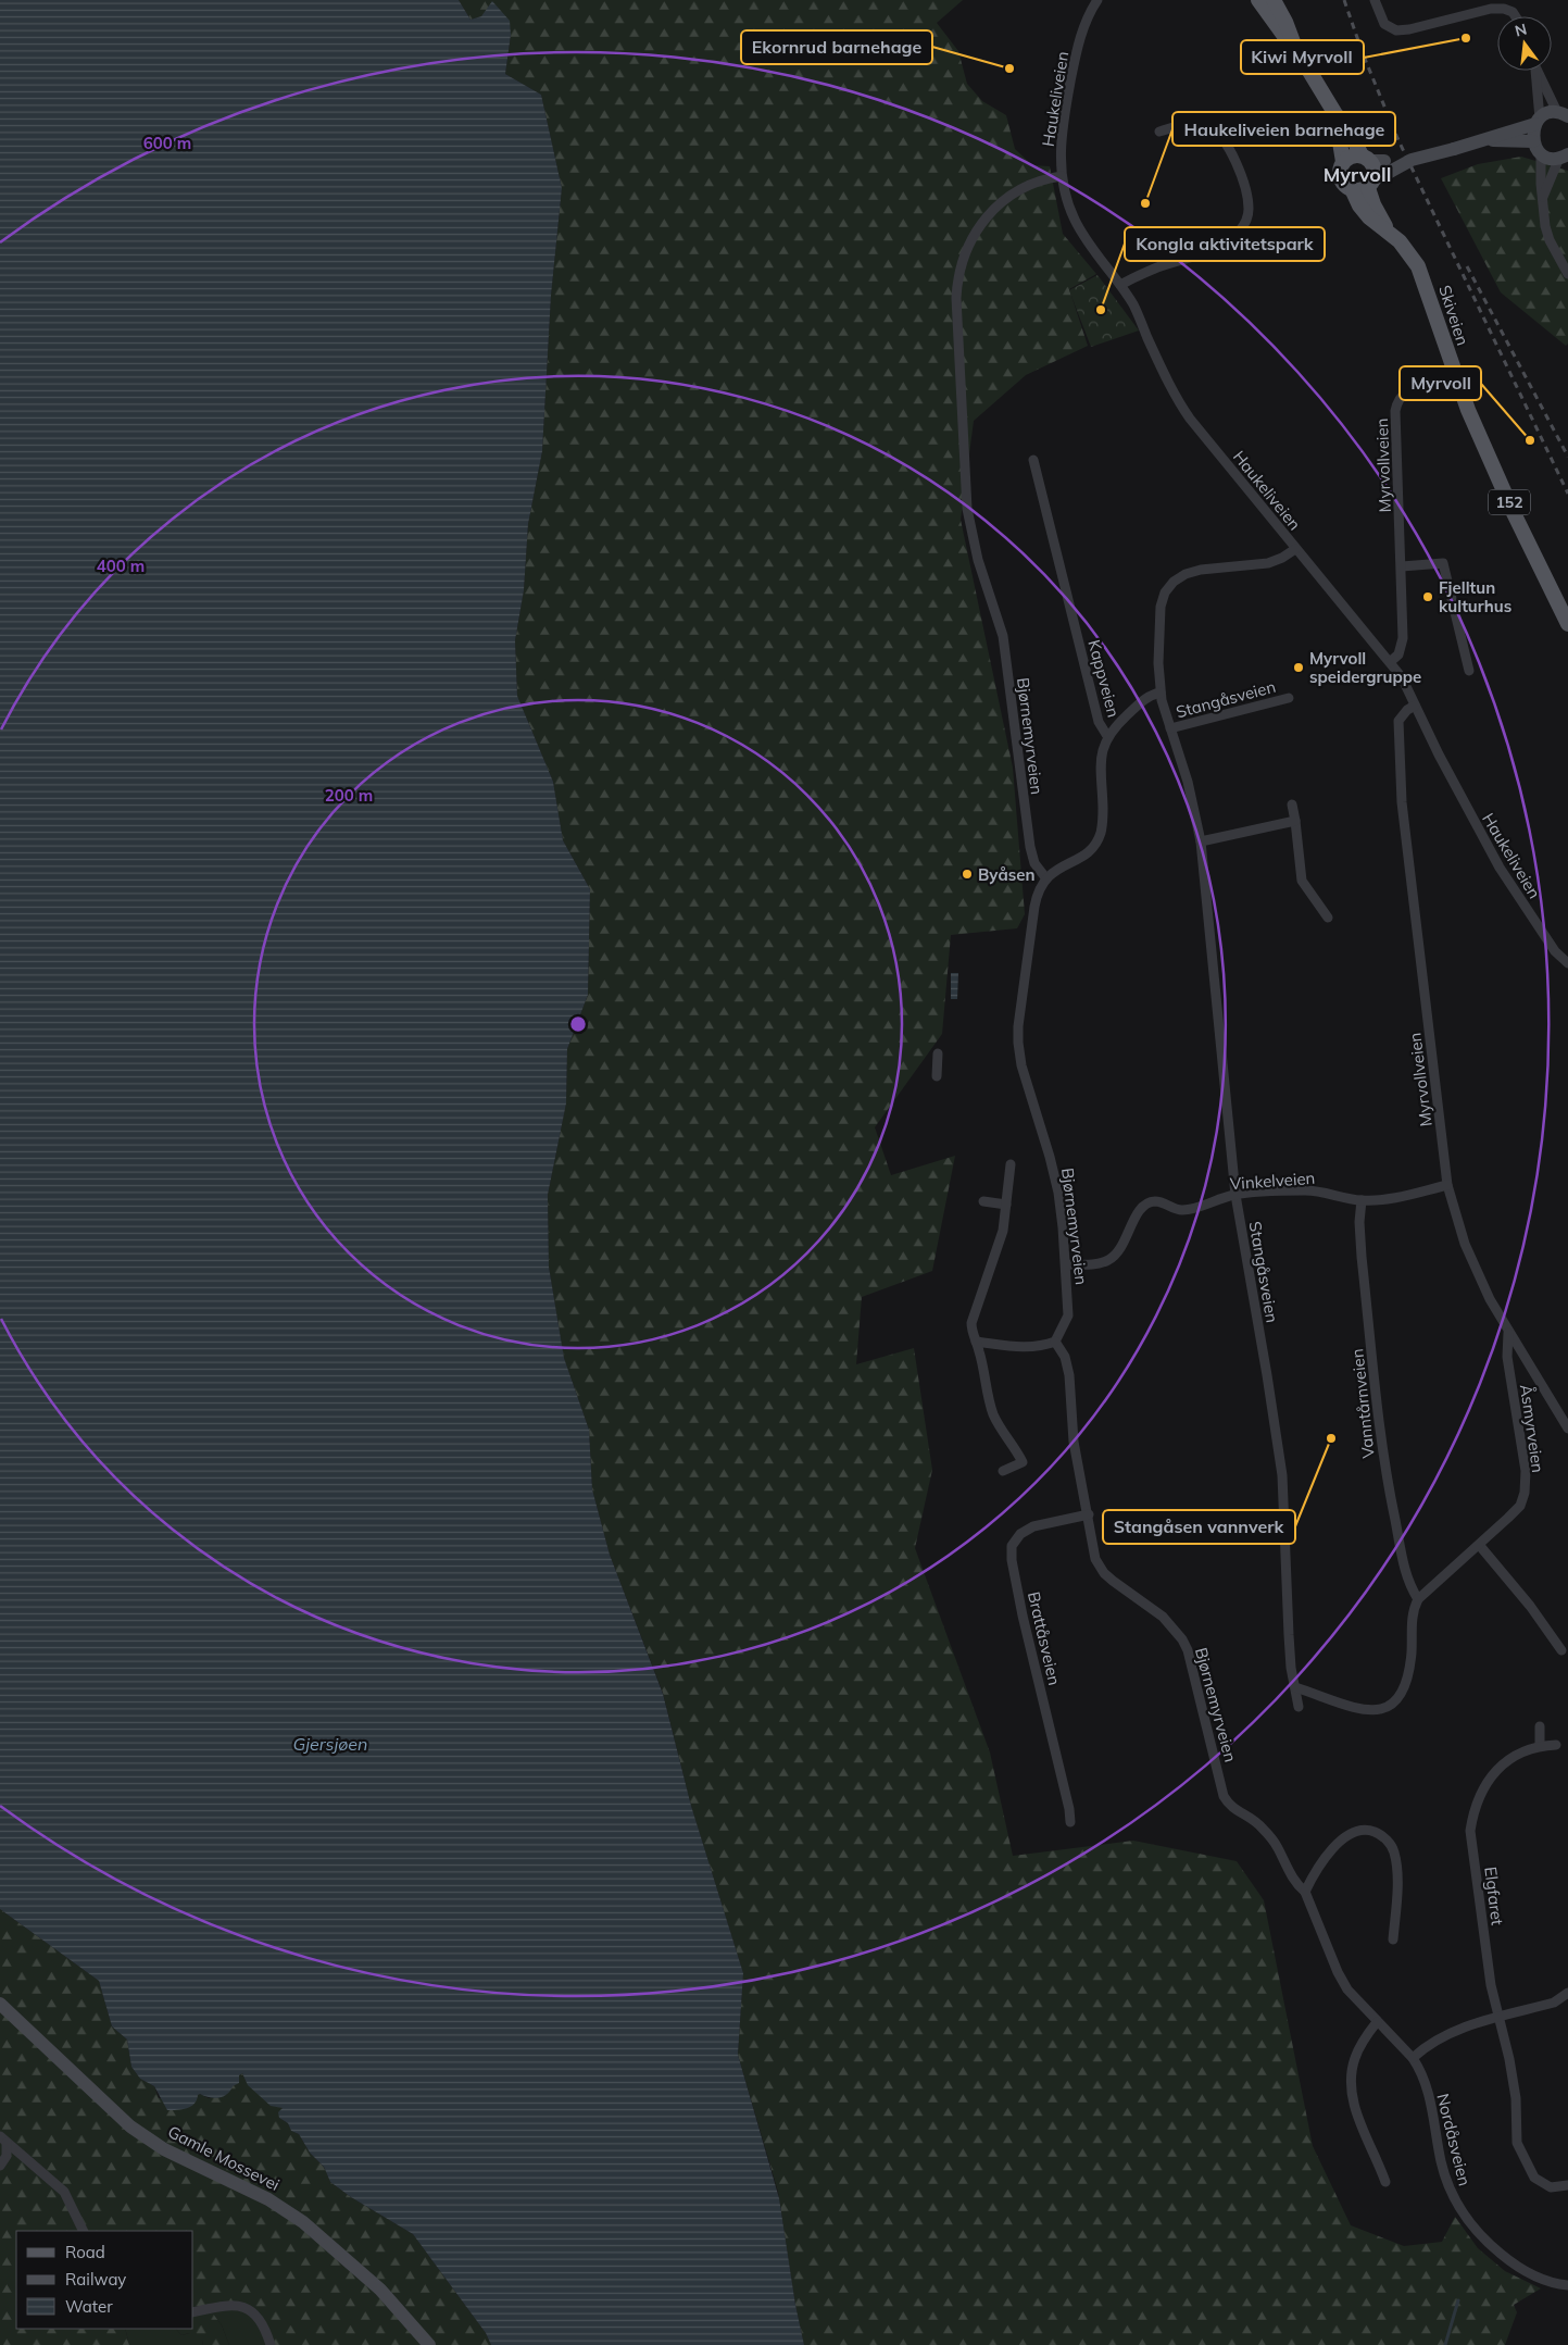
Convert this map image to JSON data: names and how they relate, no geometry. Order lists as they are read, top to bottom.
{
  "streets": {
    "main road": ["Skiveien", "152", "Gamle Mossevei"],
    "street": [
      "Haukeliveien",
      "Myrvollveien",
      "Kappveien",
      "Stangåsveien",
      "Bjørnemyrveien",
      "Vinkelveien",
      "Vanntårnveien",
      "Åsmyrveien",
      "Brattåsveien",
      "Elgfaret",
      "Nordåsveien"
    ]
  },
  "crossings": [
    ["Haukeliveien", "Myrvollveien"],
    ["Haukeliveien", "Stangåsveien"],
    ["Haukeliveien", "Bjørnemyrveien"],
    ["Skiveien", "152"],
    ["Myrvollveien", "Vinkelveien"],
    ["Myrvollveien", "Åsmyrveien"],
    ["Kappveien", "Bjørnemyrveien"],
    ["Stangåsveien", "Vinkelveien"],
    ["Bjørnemyrveien", "Vinkelveien"],
    ["Bjørnemyrveien", "Brattåsveien"],
    ["Bjørnemyrveien", "Nordåsveien"],
    ["Vinkelveien", "Vanntårnveien"],
    ["Vanntårnveien", "Åsmyrveien"]
  ],
  "districts": ["Myrvoll"],
  "water": ["Gjersjøen"],
  "places": [
    "Kiwi Myrvoll",
    "Ekornrud barnehage",
    "Haukeliveien barnehage",
    "Kongla aktivitetspark",
    "Myrvoll",
    "Fjelltun kulturhus",
    "Myrvoll speidergruppe",
    "Byåsen",
    "Stangåsen vannverk"
  ],
  "legend": ["Road", "Railway", "Water"],
  "north": "top",
  "rings": ["600 m", "400 m", "200 m"]
}
